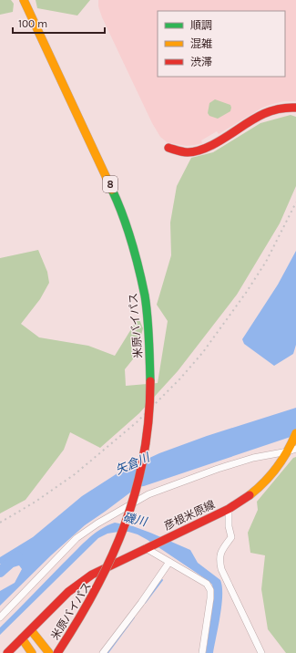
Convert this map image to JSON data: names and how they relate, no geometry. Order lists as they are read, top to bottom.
{
  "streets": {
    "main road": ["8", "米原バイパス", "彦根米原線"]
  },
  "water": ["矢倉川", "磯川"],
  "legend": ["順調", "混雑", "渋滞"],
  "scale_bar": "100 m"
}
